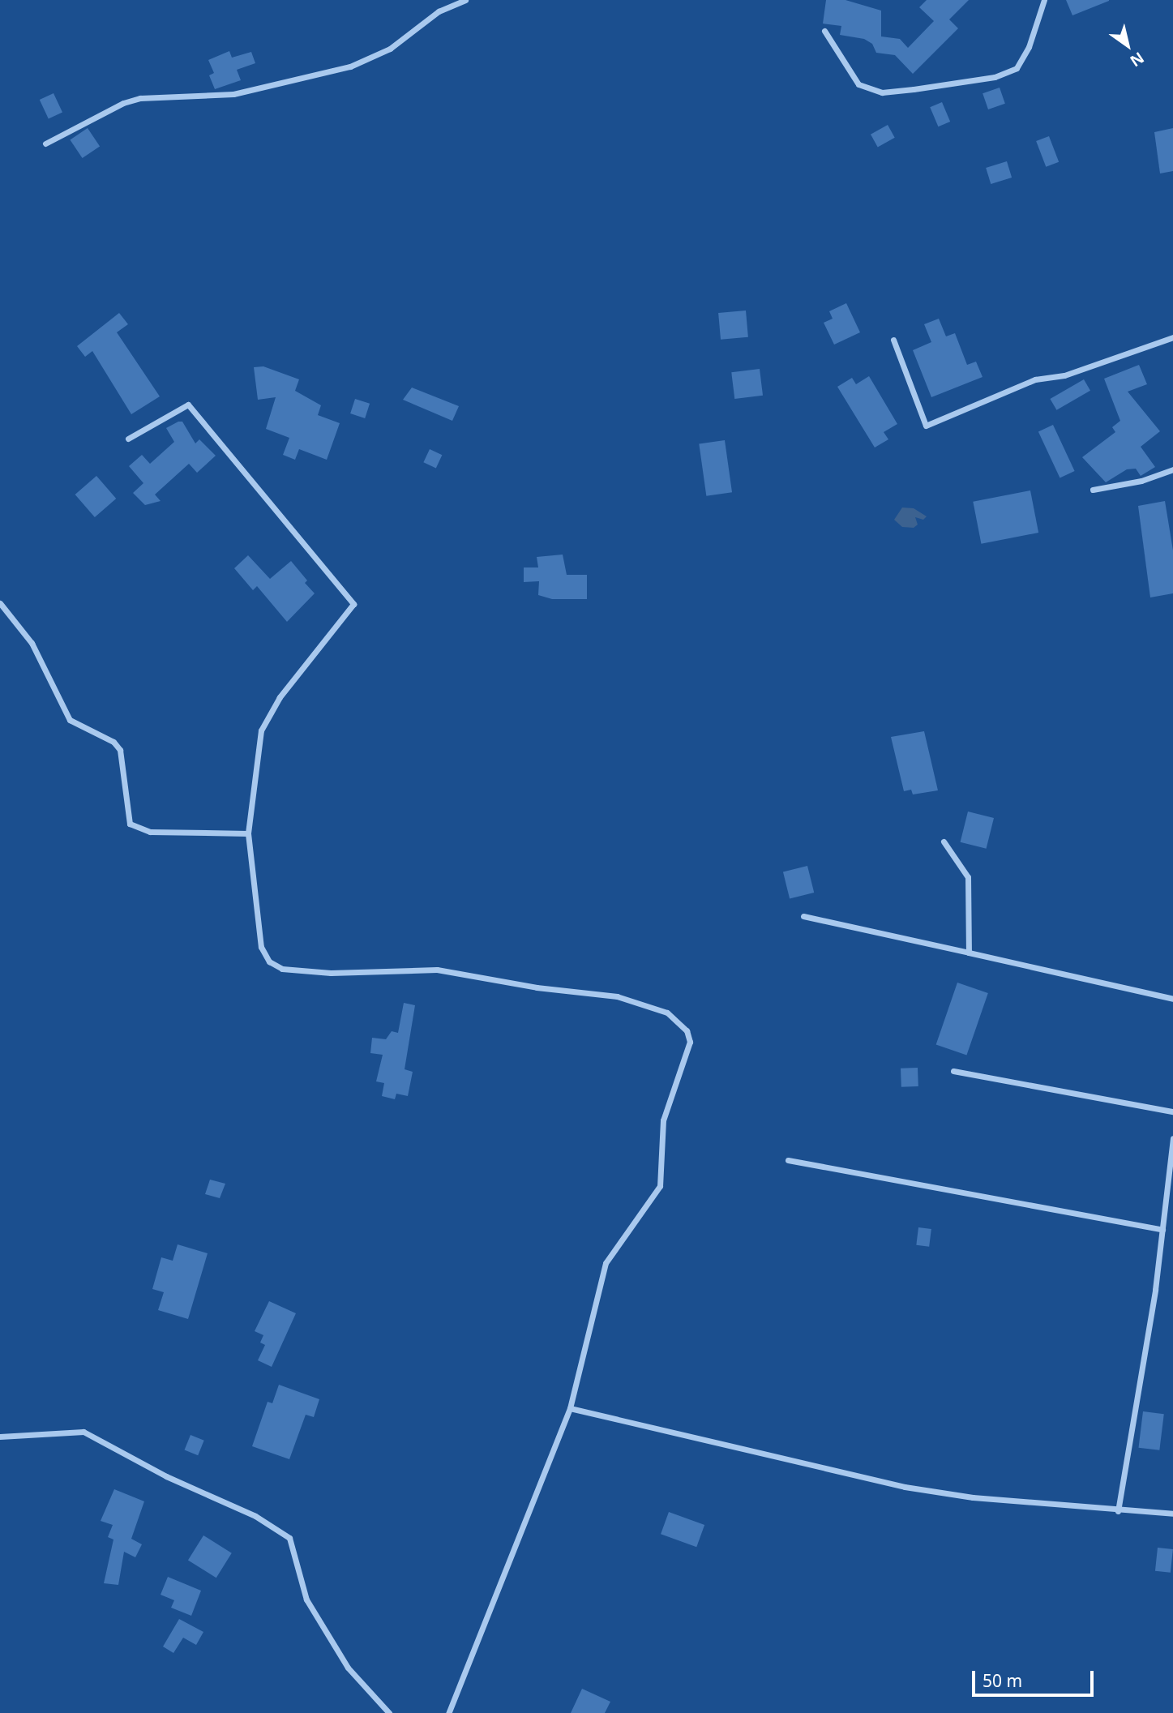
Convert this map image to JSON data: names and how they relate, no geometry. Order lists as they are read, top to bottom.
{
  "scale_bar": "50 m",
  "north": "bottom right"
}
